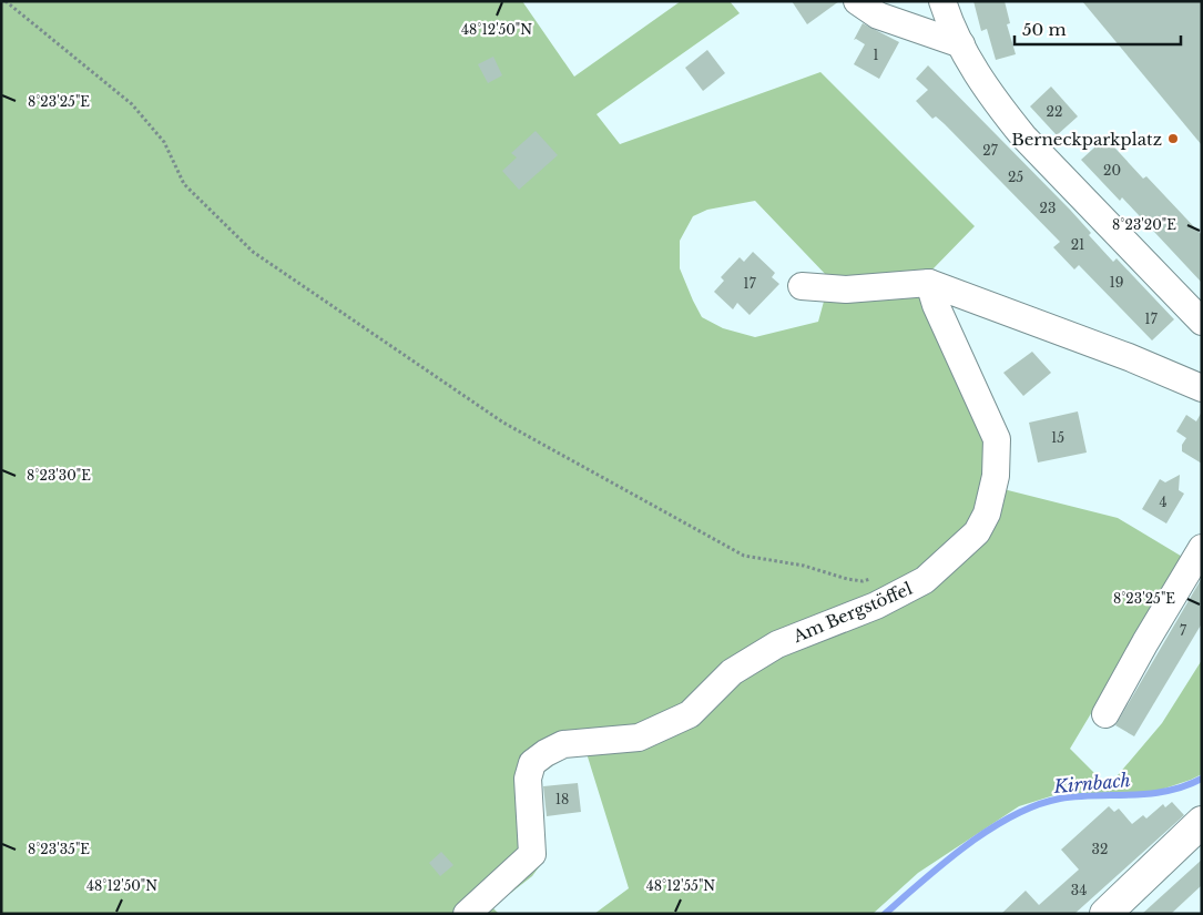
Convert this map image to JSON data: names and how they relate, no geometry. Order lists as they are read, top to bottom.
{
  "streets": {
    "street": ["Am Bergstöffel"]
  },
  "water": ["Kirnbach"],
  "places": ["Berneckparkplatz"],
  "house_numbers": [
    "1",
    "22",
    "27",
    "20",
    "25",
    "23",
    "21",
    "19",
    "17",
    "17",
    "15",
    "4",
    "7",
    "18",
    "32",
    "34"
  ],
  "scale_bar": "50 m",
  "coordinates": [
    "48°12'50\"N",
    "8°23'25\"E",
    "8°23'20\"E",
    "8°23'30\"E",
    "8°23'35\"E",
    "48°12'55\"N"
  ]
}
